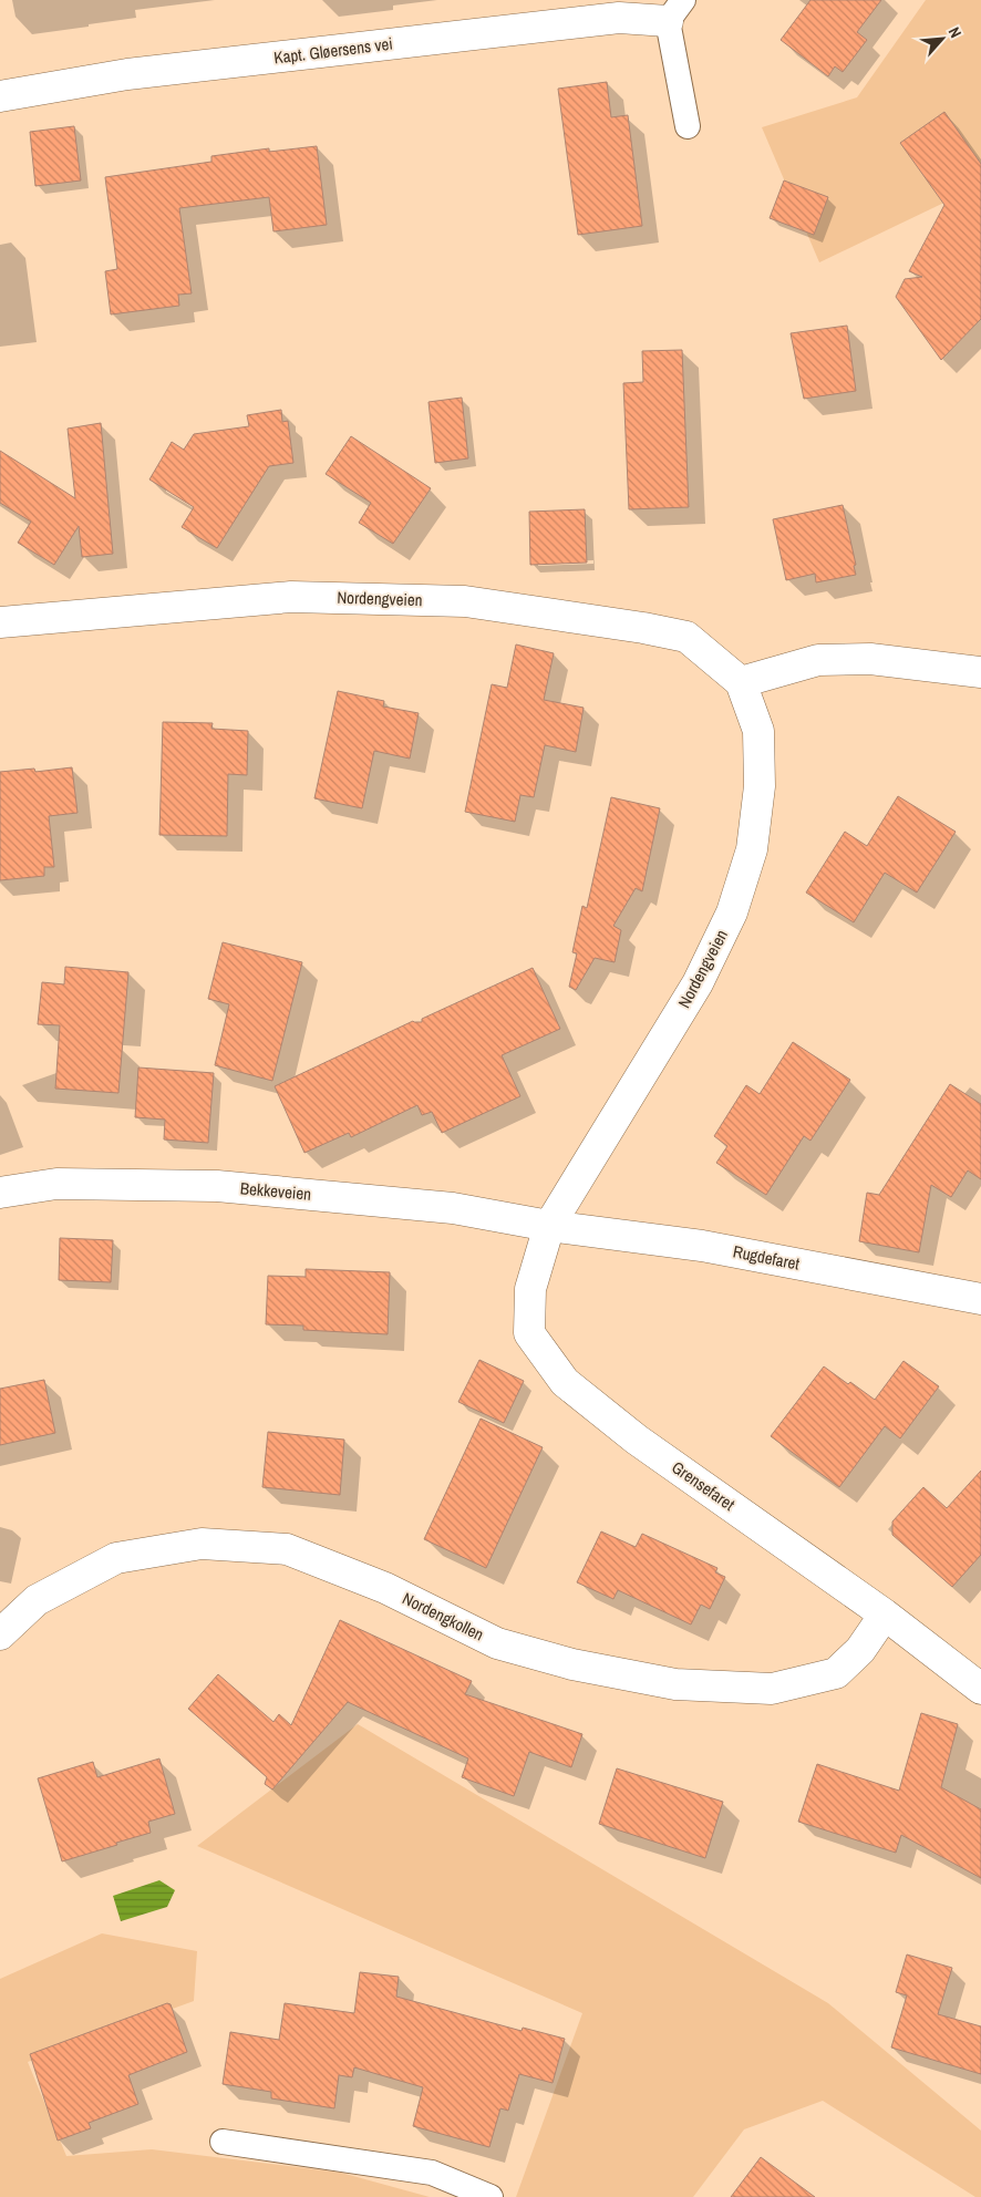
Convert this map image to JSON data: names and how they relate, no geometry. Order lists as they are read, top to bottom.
{
  "streets": {
    "street": [
      "Kapt. Gløersens vei",
      "Nordengveien",
      "Bekkeveien",
      "Rugdefaret",
      "Grensefaret",
      "Nordengkollen"
    ]
  },
  "crossings": [
    ["Nordengveien", "Bekkeveien"],
    ["Nordengveien", "Rugdefaret"],
    ["Nordengveien", "Grensefaret"],
    ["Bekkeveien", "Rugdefaret"],
    ["Bekkeveien", "Grensefaret"],
    ["Rugdefaret", "Grensefaret"],
    ["Grensefaret", "Nordengkollen"]
  ],
  "north": "top right"
}
